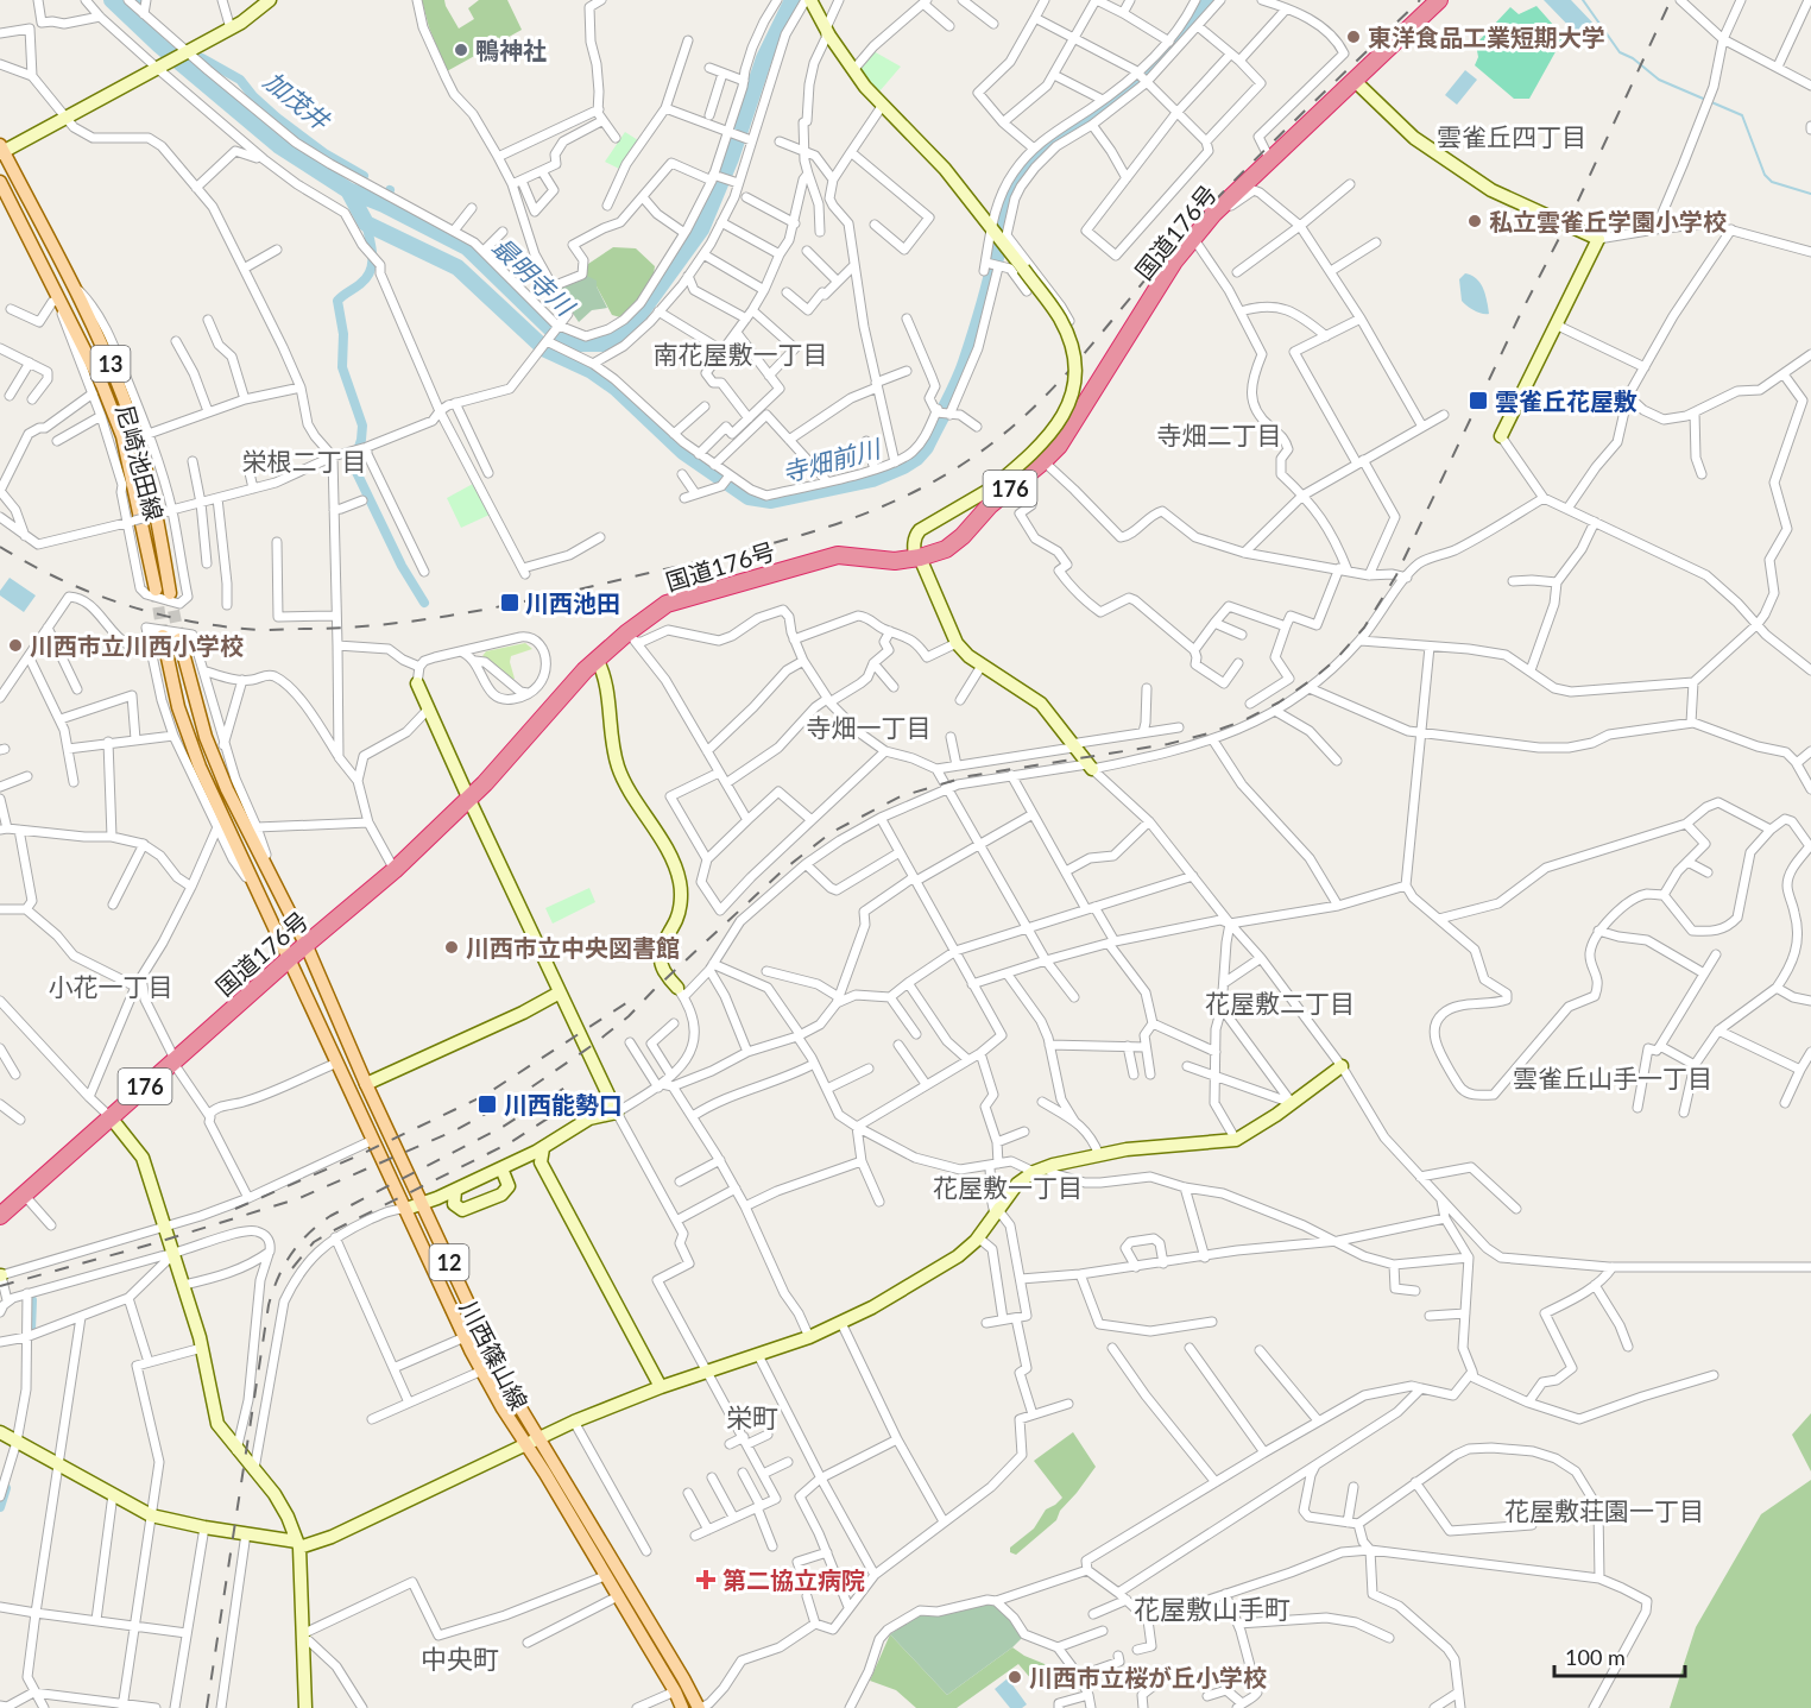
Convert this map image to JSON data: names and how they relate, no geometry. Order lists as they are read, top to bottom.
{
  "streets": {
    "highway": ["国道176号", "176"],
    "main road": [
      "13",
      "尼崎池田線",
      "12",
      "川西篠山線"
    ]
  },
  "crossings": [
    ["国道176号", "川西篠山線"]
  ],
  "districts": [
    "雲雀丘四丁目",
    "南花屋敷一丁目",
    "寺畑二丁目",
    "栄根二丁目",
    "寺畑一丁目",
    "小花一丁目",
    "花屋敷二丁目",
    "雲雀丘山手一丁目",
    "花屋敷一丁目",
    "栄町",
    "花屋敷荘園一丁目",
    "花屋敷山手町",
    "中央町"
  ],
  "water": ["加茂井", "最明寺川", "寺畑前川"],
  "places": {
    "other": [
      "東洋食品工業短期大学",
      "鴨神社",
      "私立雲雀丘学園小学校",
      "川西市立川西小学校",
      "川西市立中央図書館",
      "川西市立桜が丘小学校"
    ],
    "transit": ["雲雀丘花屋敷", "川西池田", "川西能勢口"],
    "health": ["第二協立病院"]
  },
  "scale_bar": "100 m"
}
